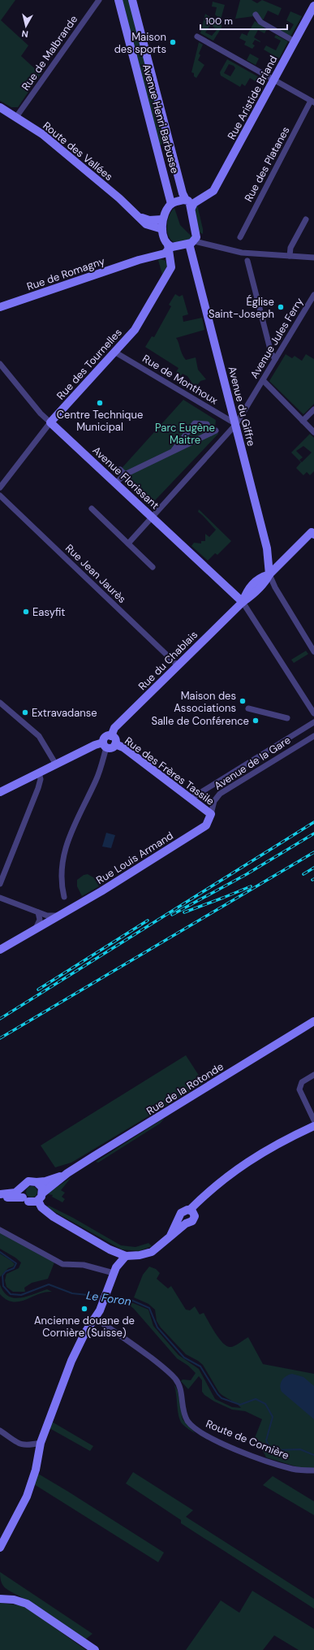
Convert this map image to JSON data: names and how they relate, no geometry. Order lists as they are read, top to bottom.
{
  "streets": {
    "street": [
      "Rue de Malbrande",
      "Rue Aristide Briand",
      "Avenue Henri Barbusse",
      "Route des Vallées",
      "Rue des Platanes",
      "Rue de Romagny",
      "Avenue Jules Ferry",
      "Rue des Tournelles",
      "Rue de Monthoux",
      "Avenue du Giffre",
      "Avenue Florissant",
      "Rue Jean Jaurès",
      "Rue du Chablais",
      "Avenue de la Gare",
      "Rue des Frères Tassile",
      "Rue Louis Armand",
      "Rue de la Rotonde",
      "Route de Cornière"
    ]
  },
  "crossings": [
    ["Rue de Malbrande", "Route des Vallées"],
    ["Rue Aristide Briand", "Avenue Henri Barbusse"],
    ["Rue Aristide Briand", "Route des Vallées"],
    ["Rue Aristide Briand", "Rue de Romagny"],
    ["Rue Aristide Briand", "Rue des Tournelles"],
    ["Rue Aristide Briand", "Avenue du Giffre"],
    ["Avenue Henri Barbusse", "Route des Vallées"],
    ["Avenue Henri Barbusse", "Rue de Romagny"],
    ["Avenue Henri Barbusse", "Rue des Tournelles"],
    ["Avenue Henri Barbusse", "Avenue du Giffre"],
    ["Route des Vallées", "Rue de Romagny"],
    ["Route des Vallées", "Rue des Tournelles"],
    ["Route des Vallées", "Avenue du Giffre"],
    ["Rue de Romagny", "Rue des Tournelles"],
    ["Rue de Romagny", "Avenue du Giffre"],
    ["Avenue Jules Ferry", "Rue de Monthoux"],
    ["Avenue Jules Ferry", "Avenue du Giffre"],
    ["Avenue Jules Ferry", "Avenue Florissant"],
    ["Rue des Tournelles", "Rue de Monthoux"],
    ["Rue des Tournelles", "Avenue du Giffre"],
    ["Rue des Tournelles", "Avenue Florissant"],
    ["Rue de Monthoux", "Avenue du Giffre"],
    ["Avenue du Giffre", "Rue du Chablais"],
    ["Avenue Florissant", "Rue du Chablais"],
    ["Rue Jean Jaurès", "Rue du Chablais"],
    ["Rue du Chablais", "Rue des Frères Tassile"],
    ["Avenue de la Gare", "Rue des Frères Tassile"],
    ["Avenue de la Gare", "Rue Louis Armand"],
    ["Rue des Frères Tassile", "Rue Louis Armand"]
  ],
  "water": ["Le Foron"],
  "parks": ["Parc Eugène Maitre"],
  "places": [
    "Maison des sports",
    "Église Saint-Joseph",
    "Centre Technique Municipal",
    "Easyfit",
    "Maison des Associations",
    "Extravadanse",
    "Salle de Conférence",
    "Ancienne douane de Cornière (Suisse)"
  ],
  "scale_bar": "100 m",
  "north": "bottom"
}
